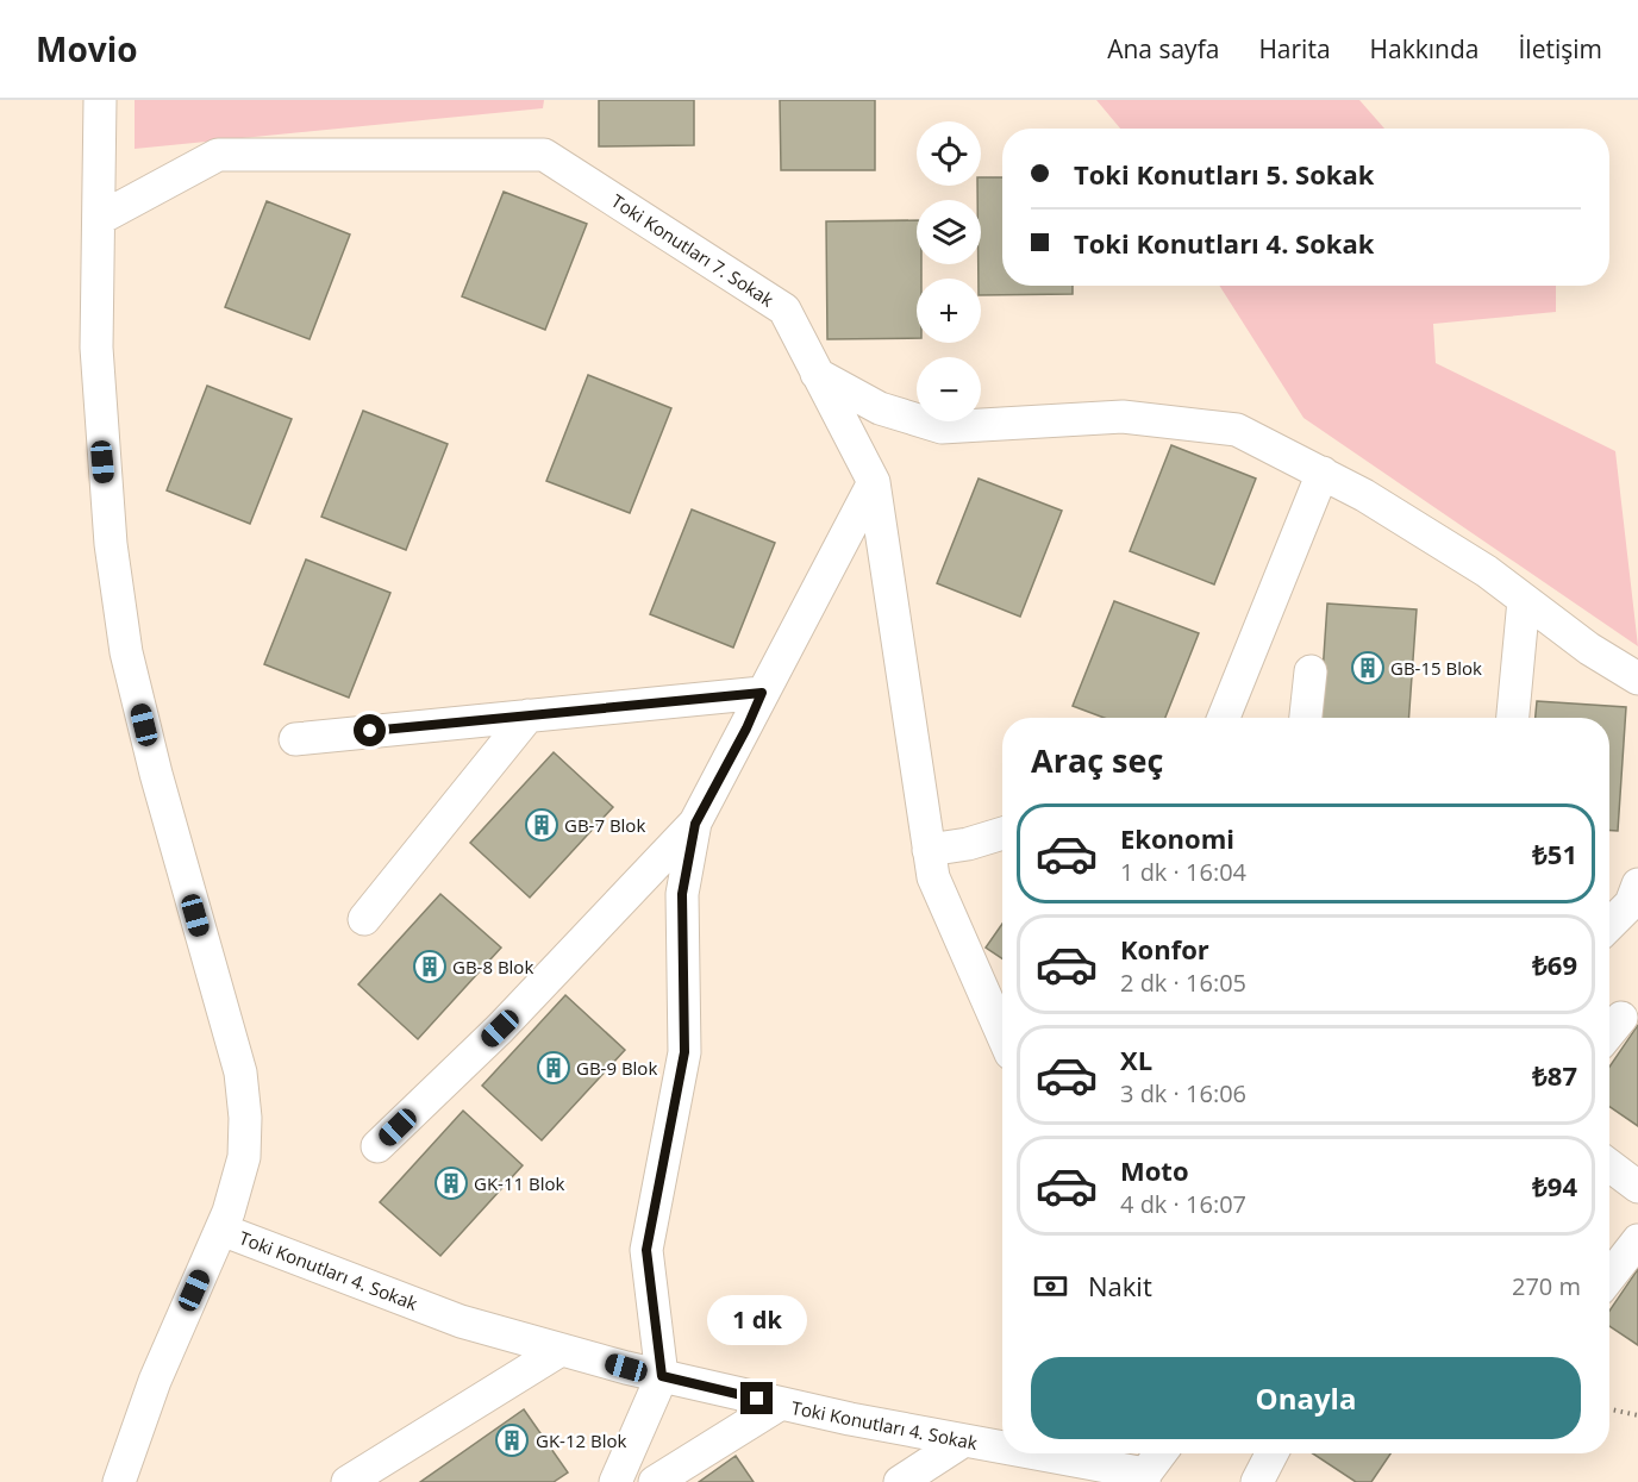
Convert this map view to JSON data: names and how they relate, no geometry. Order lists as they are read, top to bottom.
{
  "streets": {
    "street": ["Toki Konutları 7. Sokak", "Toki Konutları 4. Sokak"]
  },
  "places": {
    "building": [
      "GB-15 Blok",
      "GB-7 Blok",
      "GB-8 Blok",
      "GB-9 Blok",
      "GK-11 Blok",
      "GK-12 Blok"
    ]
  },
  "page": {
    "header": "Movio",
    "nav": [
      "Ana sayfa",
      "Harita",
      "Hakkında",
      "İletişim"
    ],
    "map_buttons": ["+", "−"],
    "banner": ["Toki Konutları 5. Sokak", "Toki Konutları 4. Sokak"],
    "heading": "Araç seç",
    "list": [
      {
        "name": "Ekonomi",
        "note": "1 dk · 16:04",
        "value": "₺51"
      },
      {
        "name": "Konfor",
        "note": "2 dk · 16:05",
        "value": "₺69"
      },
      {
        "name": "XL",
        "note": "3 dk · 16:06",
        "value": "₺87"
      },
      {
        "name": "Moto",
        "note": "4 dk · 16:07",
        "value": "₺94"
      }
    ],
    "pay": ["Nakit", "270 m"],
    "bubble": "1 dk",
    "buttons": "Onayla"
  }
}
